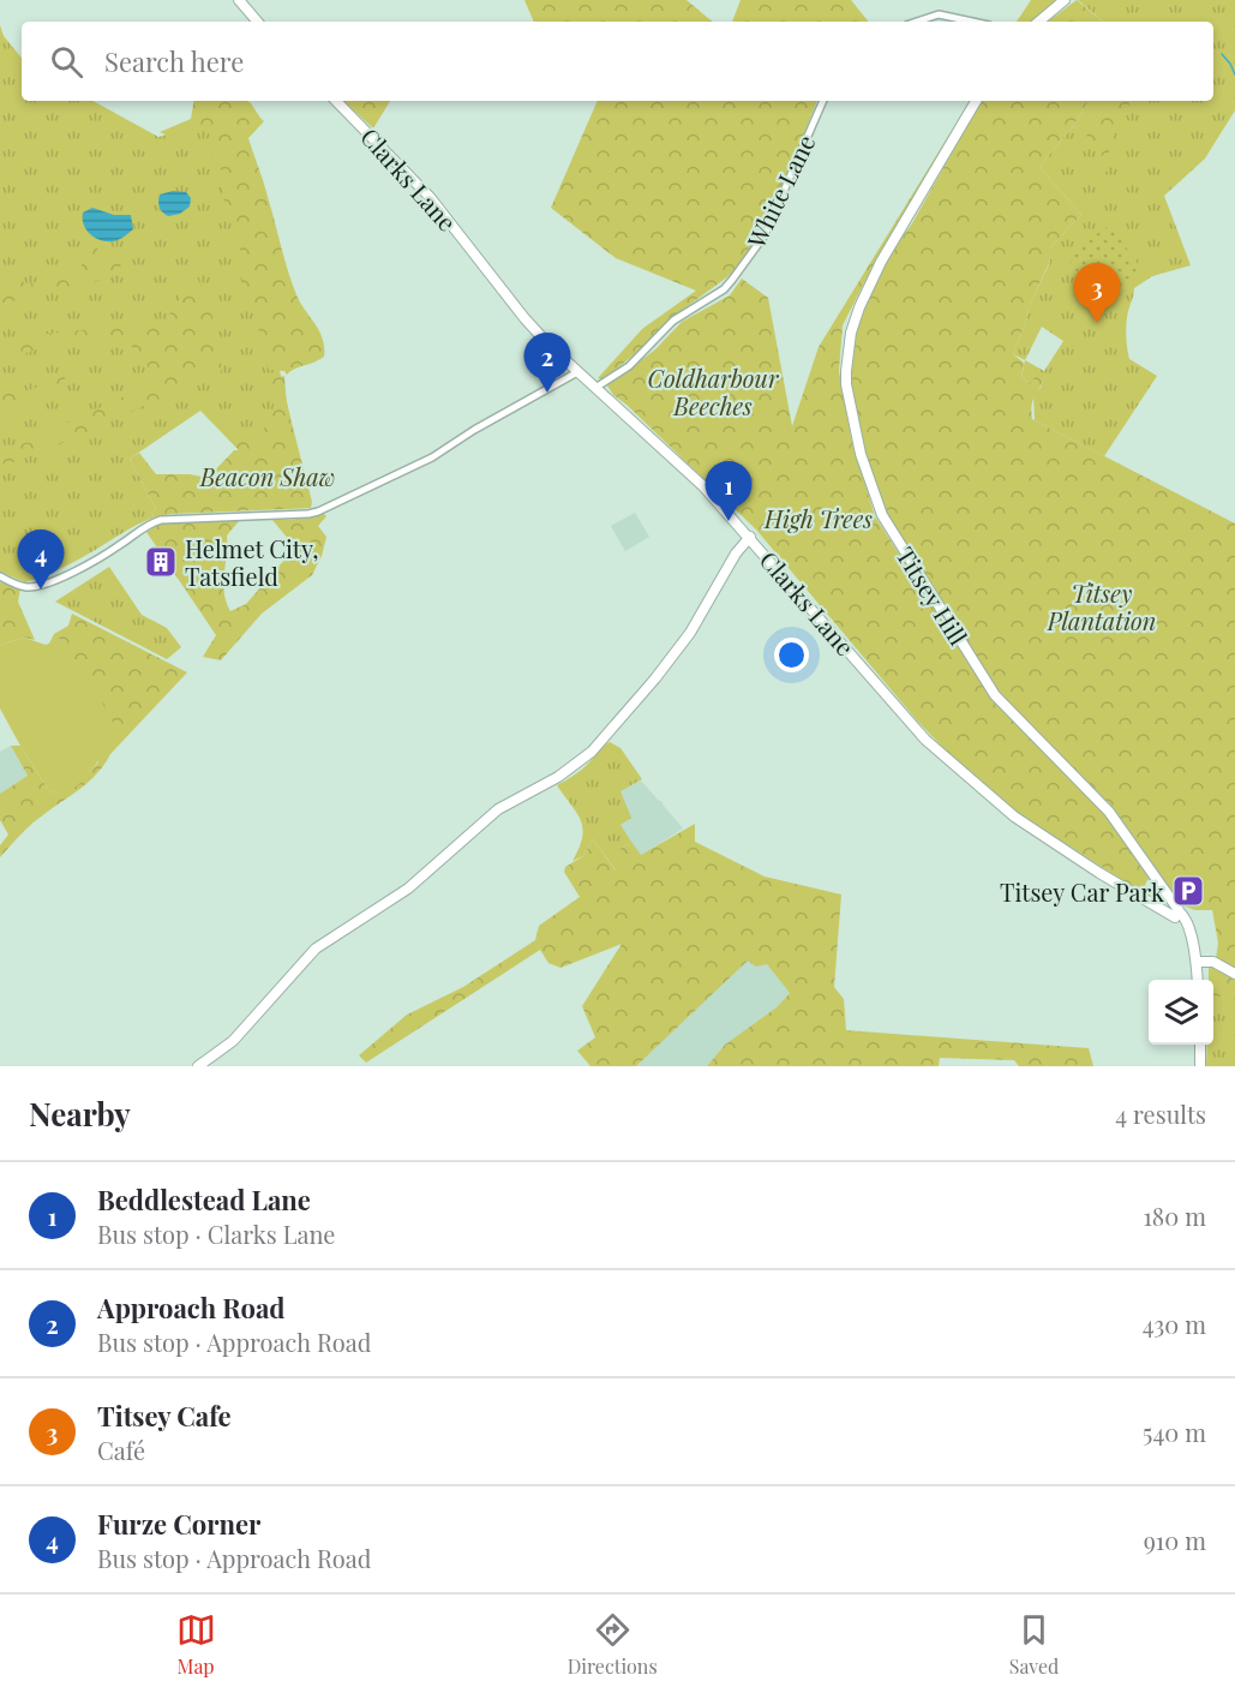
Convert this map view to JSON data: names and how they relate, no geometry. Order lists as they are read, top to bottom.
{
  "streets": {
    "main road": ["Clarks Lane", "Titsey Hill"],
    "street": ["White Lane"]
  },
  "crossings": [
    ["Clarks Lane", "White Lane"],
    ["Clarks Lane", "Titsey Hill"]
  ],
  "parks": [
    "Coldharbour Beeches",
    "Beacon Shaw",
    "High Trees",
    "Titsey Plantation"
  ],
  "places": {
    "building": ["Helmet City, Tatsfield"],
    "parking": ["Titsey Car Park"]
  },
  "page": {
    "search": "Search here",
    "pins": [
      "3",
      "2",
      "1",
      "4"
    ],
    "heading": ["Nearby", "4 results"],
    "list": [
      {
        "mark": "1",
        "name": "Beddlestead Lane",
        "note": "Bus stop · Clarks Lane",
        "value": "180 m"
      },
      {
        "mark": "2",
        "name": "Approach Road",
        "note": "Bus stop · Approach Road",
        "value": "430 m"
      },
      {
        "mark": "3",
        "name": "Titsey Cafe",
        "note": "Café",
        "value": "540 m"
      },
      {
        "mark": "4",
        "name": "Furze Corner",
        "note": "Bus stop · Approach Road",
        "value": "910 m"
      }
    ],
    "nav": ["Map", "Directions", "Saved"]
  }
}
